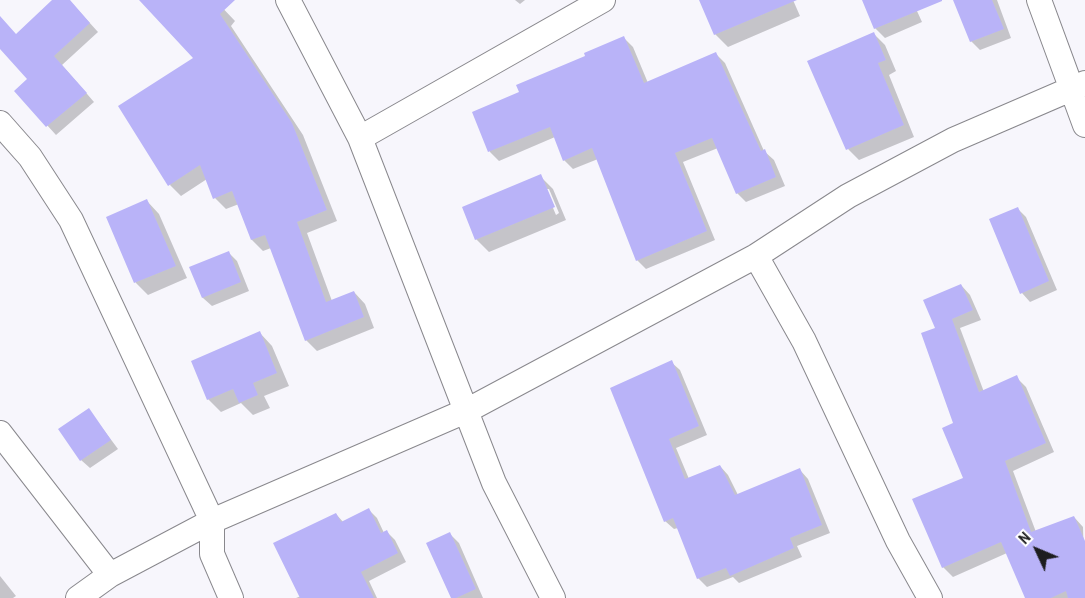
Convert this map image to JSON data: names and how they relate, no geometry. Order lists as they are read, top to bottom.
{
  "north": "top left"
}
